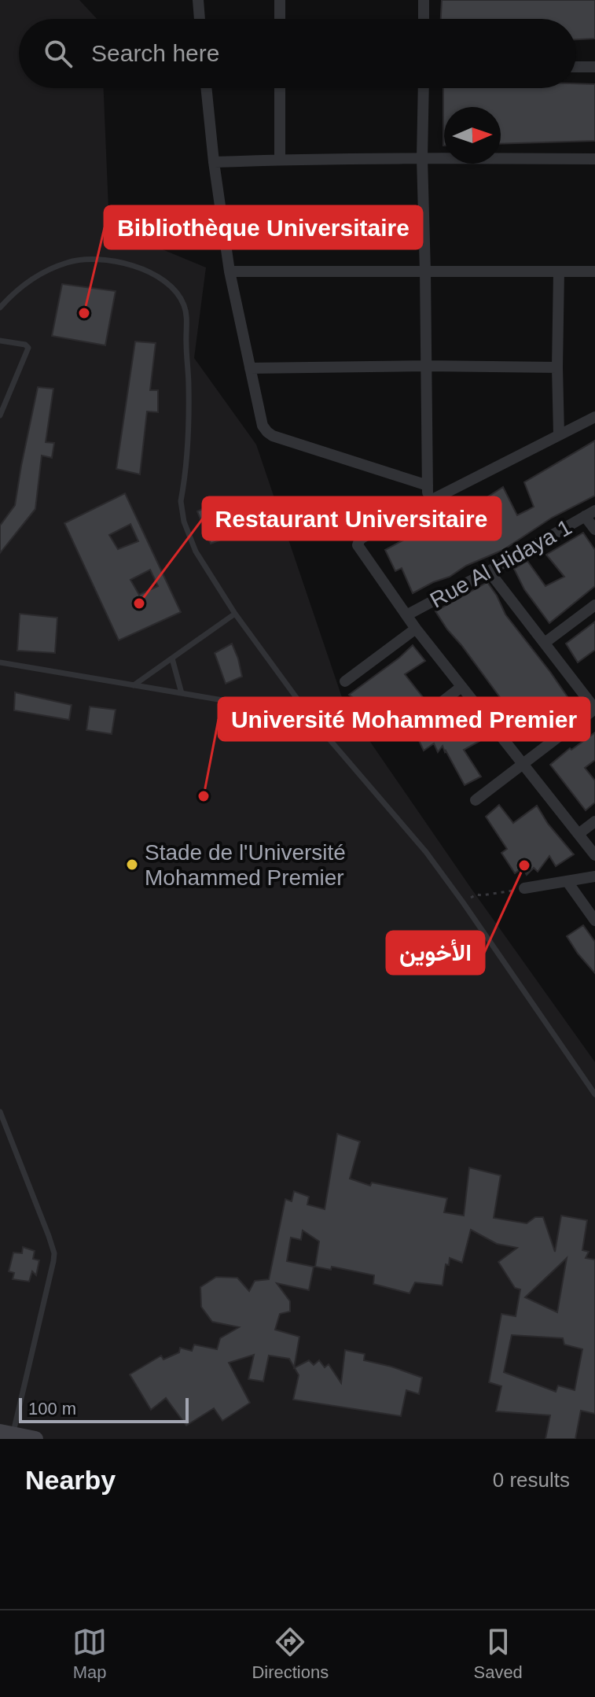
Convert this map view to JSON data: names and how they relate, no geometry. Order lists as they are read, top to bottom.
{
  "streets": {
    "street": ["Rue Al Hidaya 1"]
  },
  "places": [
    "Bibliothèque Universitaire",
    "Restaurant Universitaire",
    "Université Mohammed Premier",
    "Stade de l'Université Mohammed Premier",
    "الأخوين"
  ],
  "scale_bar": "100 m",
  "north": "right",
  "page": {
    "search": "Search here",
    "scale": "100 m",
    "heading": ["Nearby", "0 results"],
    "nav": ["Map", "Directions", "Saved"]
  }
}
